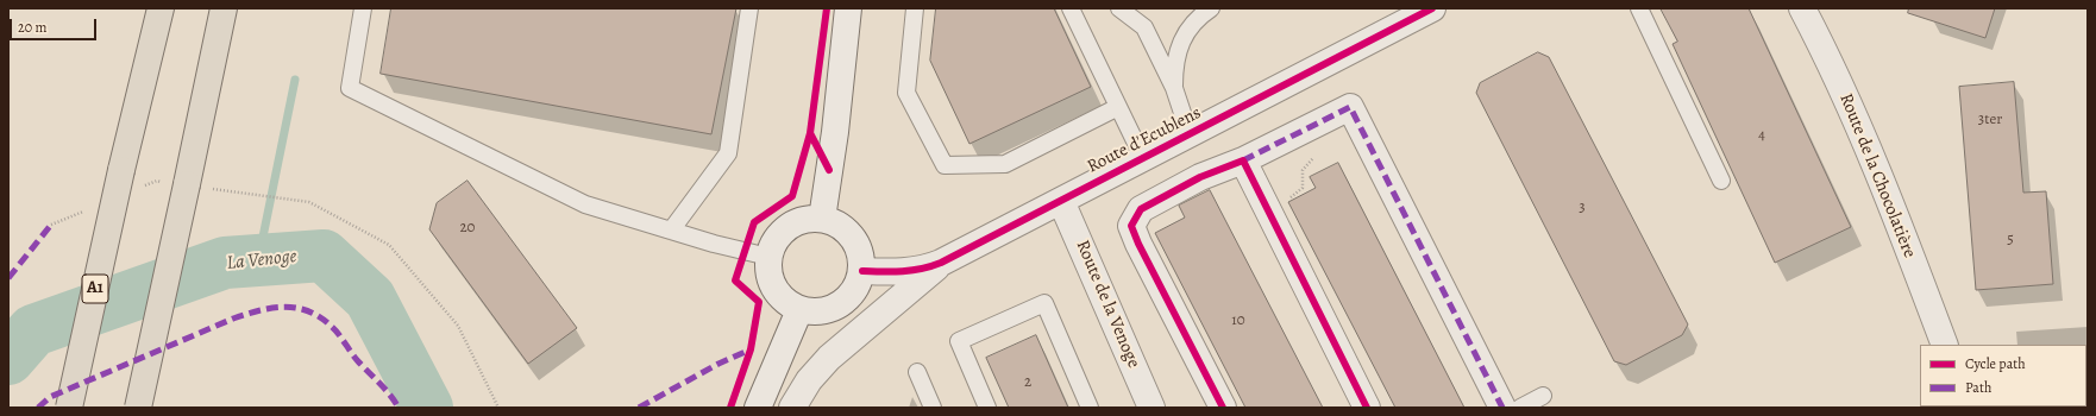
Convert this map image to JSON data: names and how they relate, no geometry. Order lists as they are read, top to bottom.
{
  "streets": {
    "highway": ["A1"],
    "street": ["Route d'Ecublens", "Route de la Chocolatière", "Route de la Venoge"]
  },
  "crossings": [
    ["Route d'Ecublens", "Route de la Venoge"]
  ],
  "water": ["La Venoge"],
  "house_numbers": [
    "3ter",
    "4",
    "3",
    "20",
    "5",
    "10",
    "2"
  ],
  "legend": ["Cycle path", "Path"],
  "scale_bar": "20 m"
}
